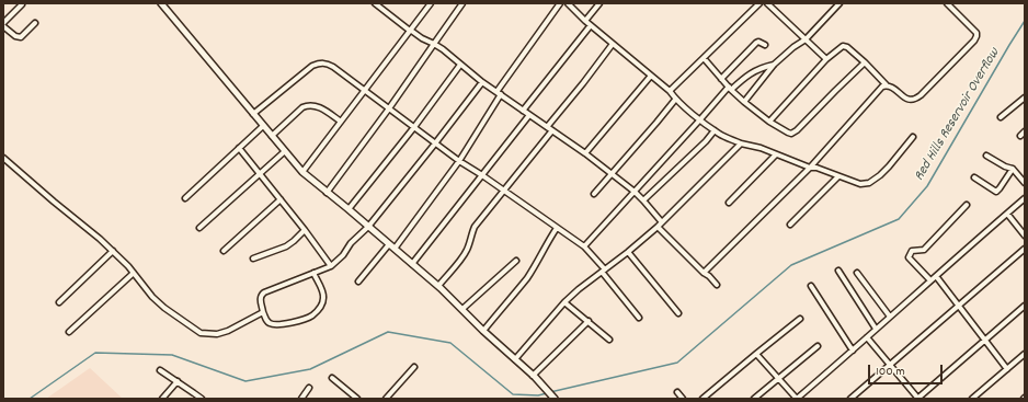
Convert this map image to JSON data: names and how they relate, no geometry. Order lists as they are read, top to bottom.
{
  "water": ["Red Hills Reservoir Overflow"],
  "scale_bar": "100 m"
}
